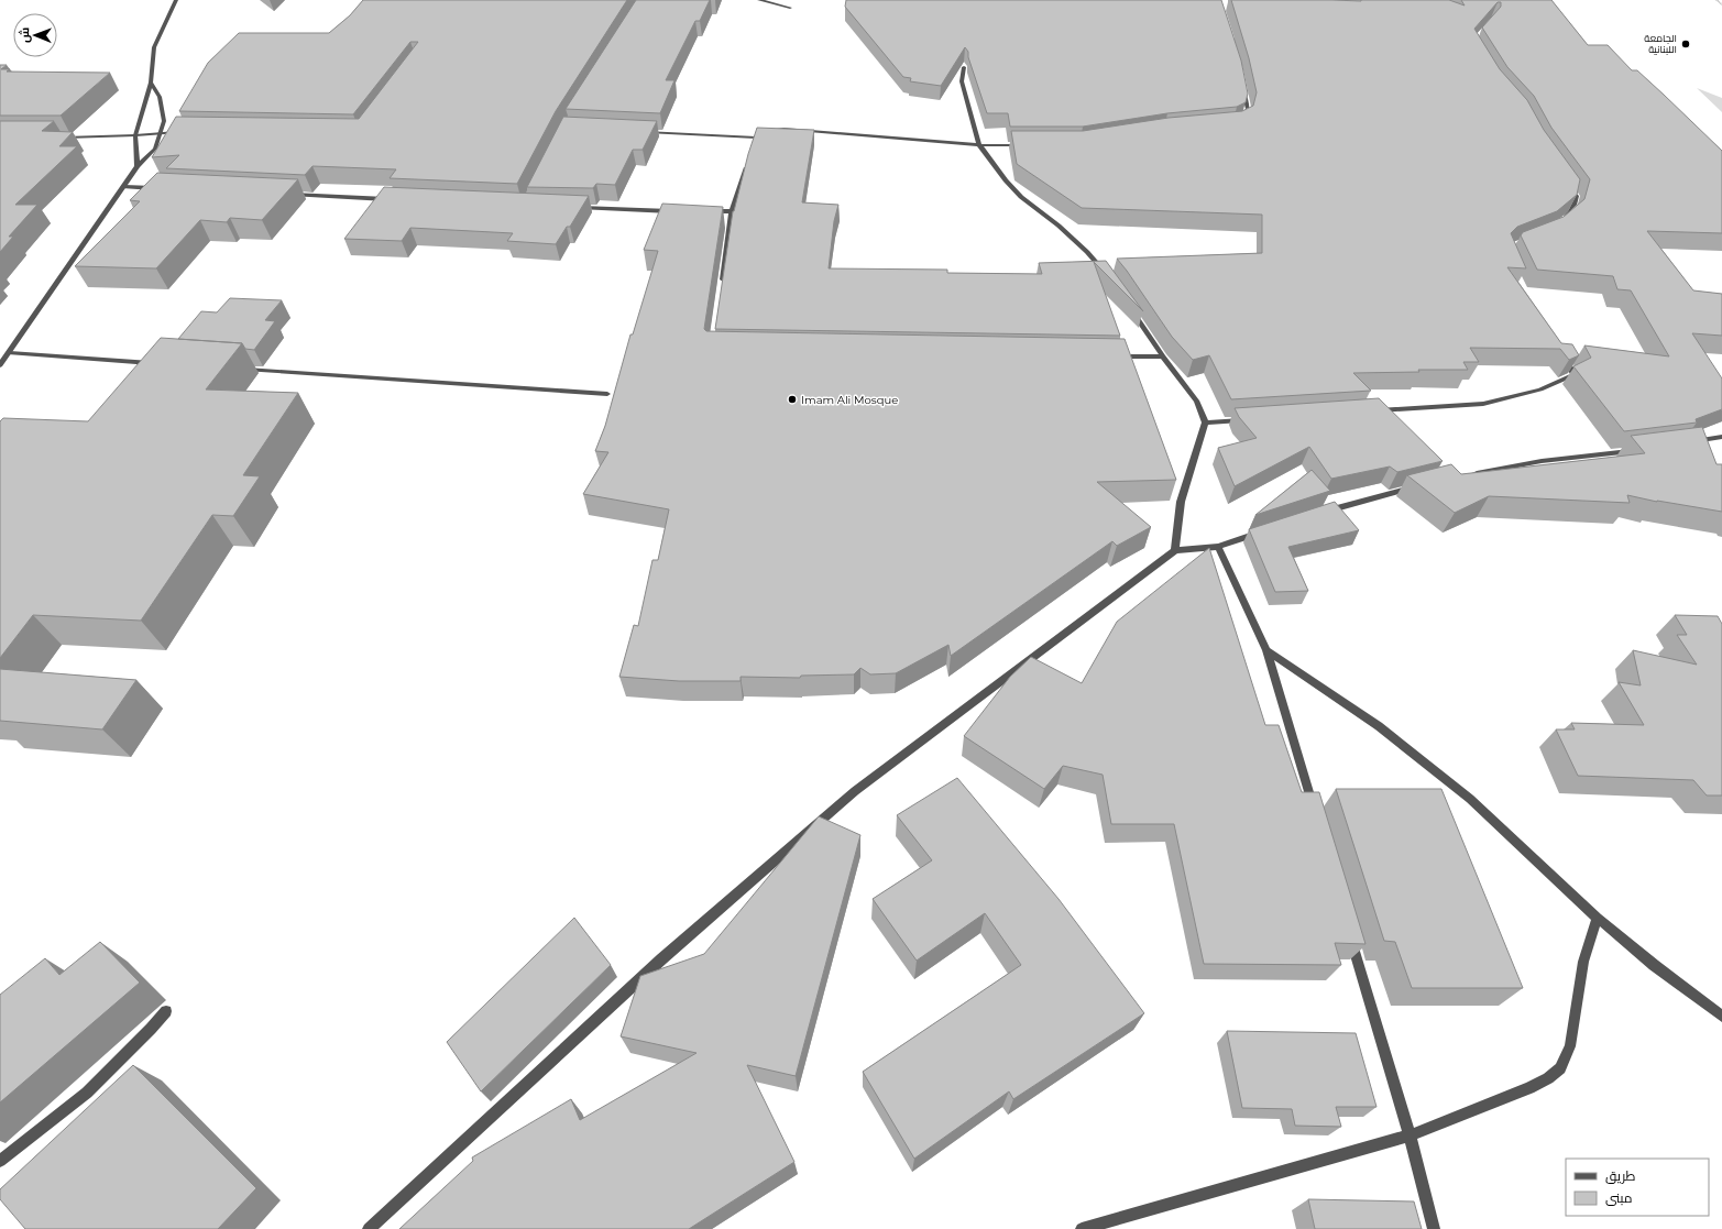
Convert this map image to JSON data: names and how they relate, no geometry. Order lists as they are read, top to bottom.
{
  "places": ["الجامعة اللبنانية", "Imam Ali Mosque"],
  "legend": ["طريق", "مبنى"],
  "north": "left"
}
